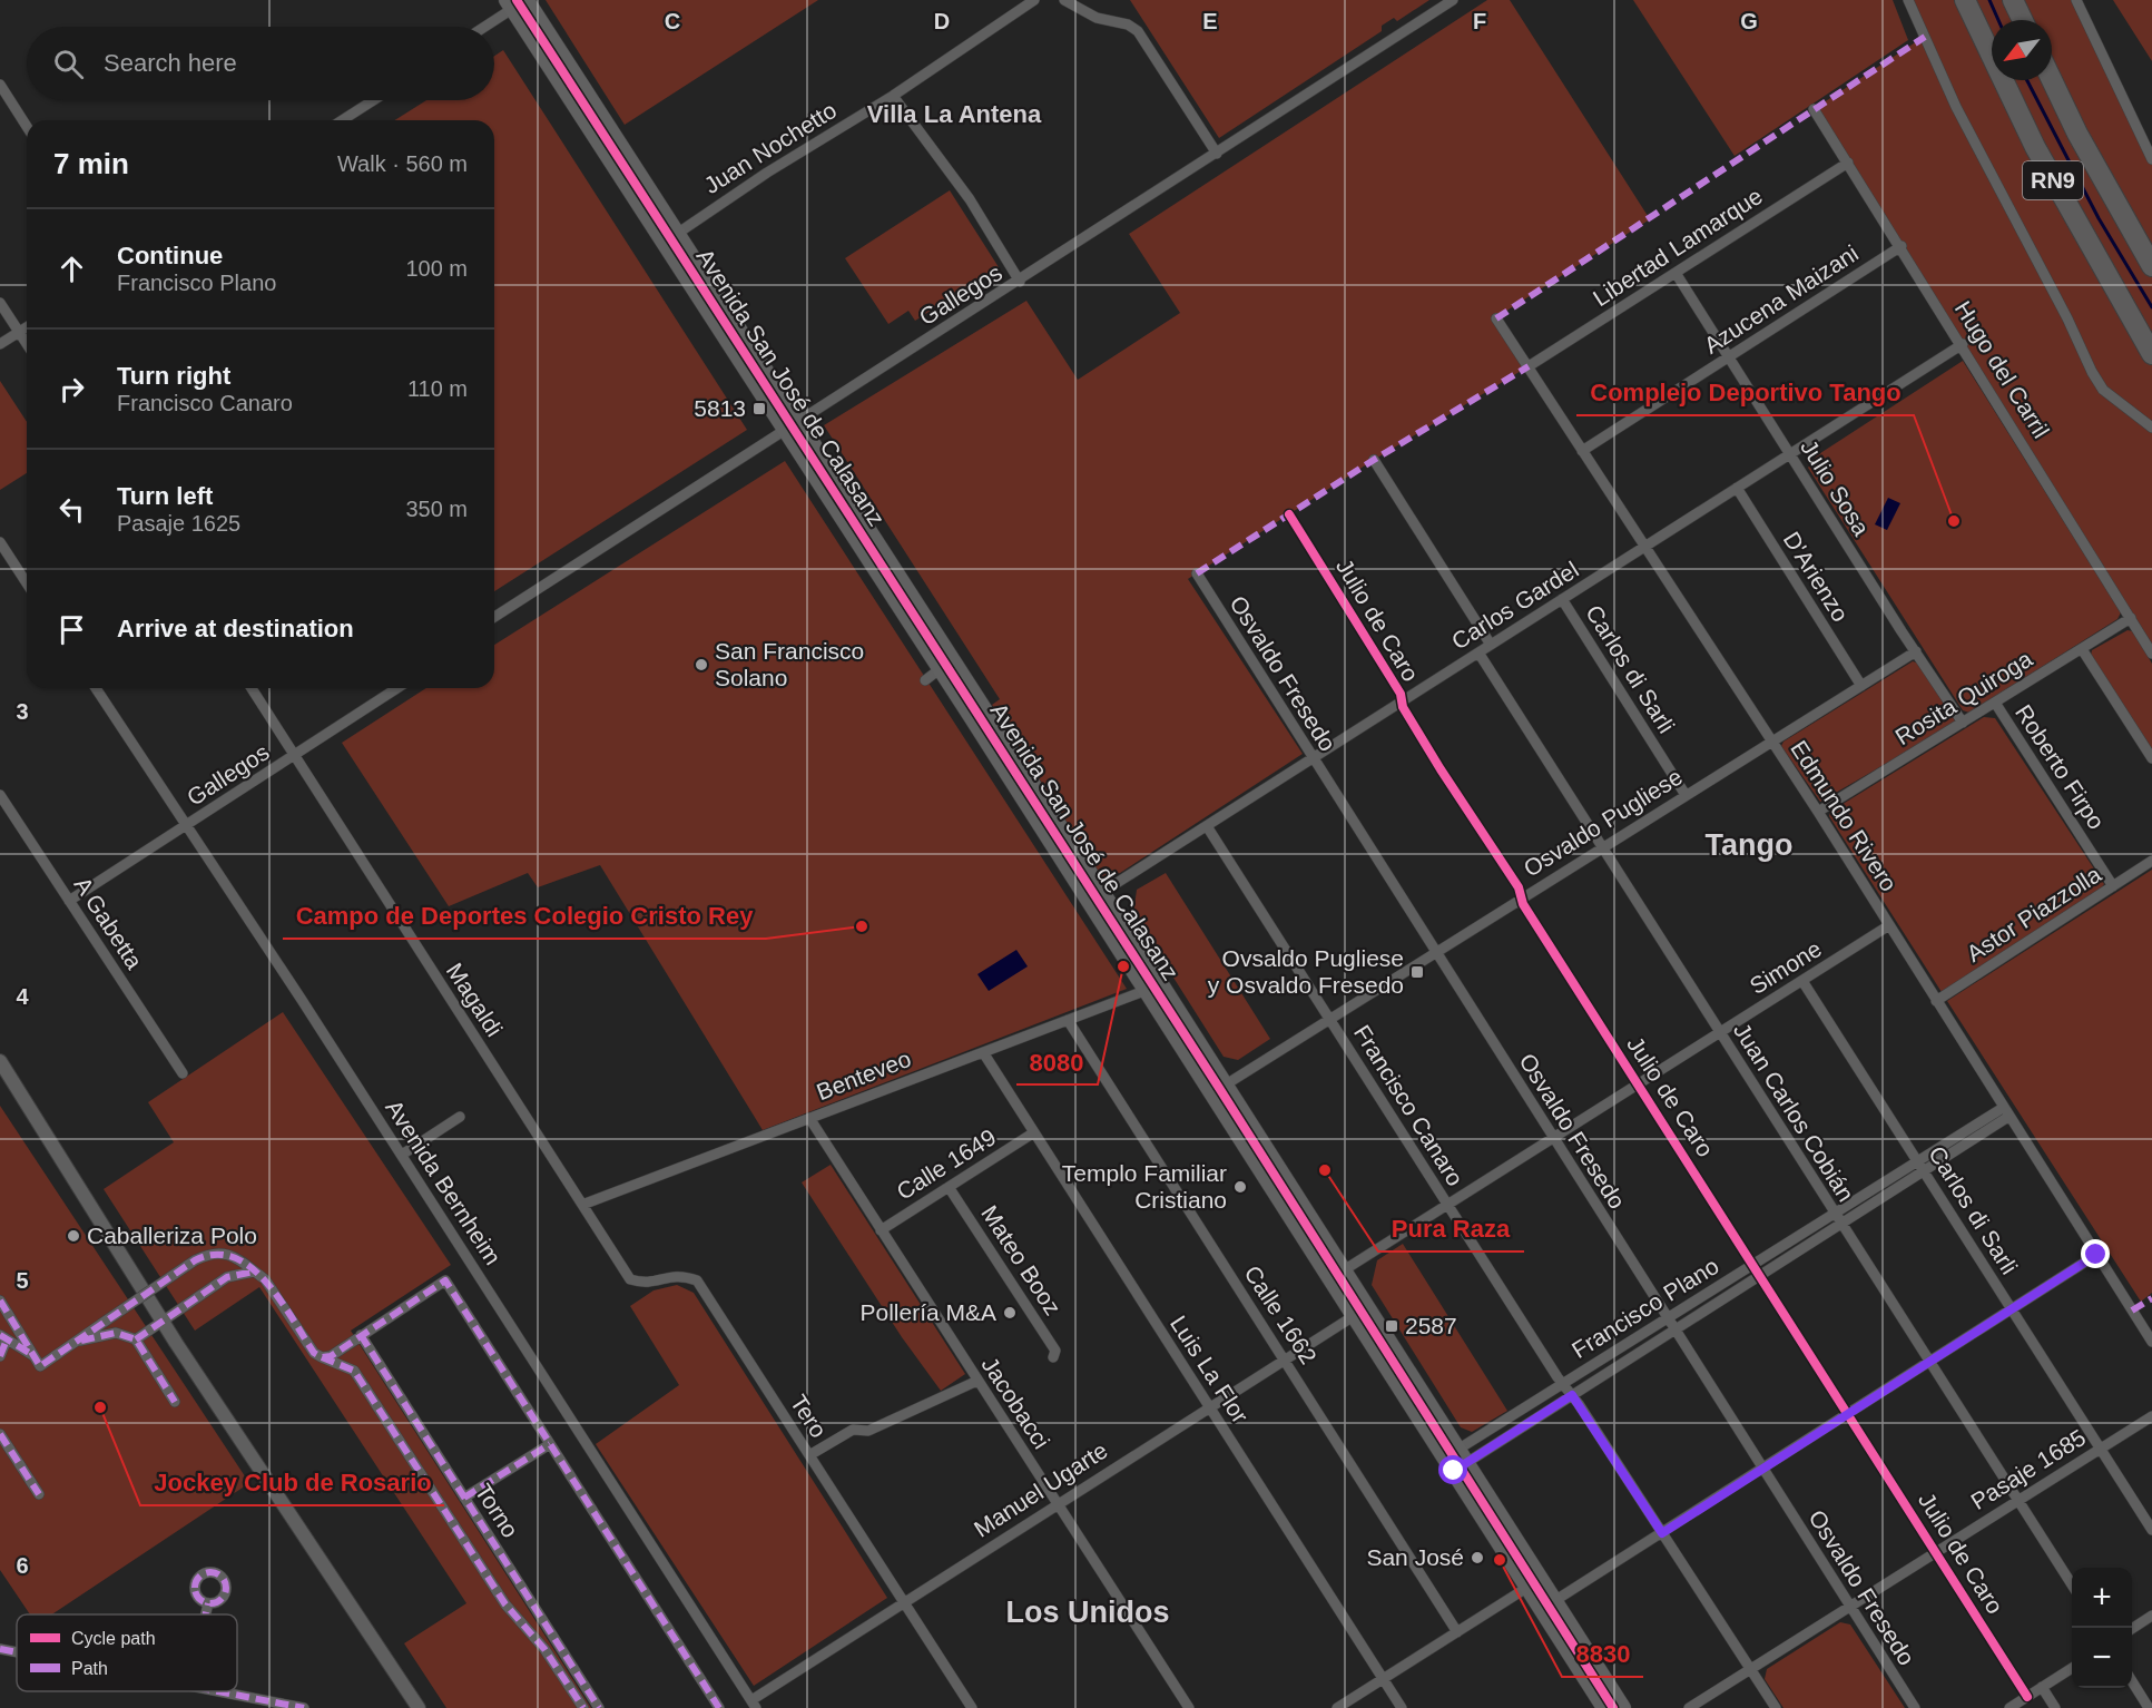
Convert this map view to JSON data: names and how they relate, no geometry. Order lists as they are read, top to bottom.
{
  "streets": {
    "highway": ["RN9"],
    "main road": ["Avenida San José de Calasanz"],
    "street": [
      "Juan Nochetto",
      "Libertad Lamarque",
      "Gallegos",
      "Azucena Maizani",
      "Hugo del Carril",
      "Julio Sosa",
      "D'Arienzo",
      "Carlos Gardel",
      "Julio de Caro",
      "Carlos di Sarli",
      "Osvaldo Fresedo",
      "Rosita Quiroga",
      "Roberto Firpo",
      "Edmundo Rivero",
      "Osvaldo Pugliese",
      "Astor Piazzolla",
      "A Gabetta",
      "Simone",
      "Magaldi",
      "Benteveo",
      "Francisco Canaro",
      "Juan Carlos Cobián",
      "Calle 1649",
      "Avenida Bernheim",
      "Mateo Booz",
      "Francisco Plano",
      "Calle 1662",
      "Luis La Flor",
      "Jacobacci",
      "Tero",
      "Pasaje 1685",
      "Manuel Ugarte",
      "Torno"
    ]
  },
  "crossings": [
    ["Juan Nochetto", "Avenida San José de Calasanz"],
    ["Libertad Lamarque", "Hugo del Carril"],
    ["Libertad Lamarque", "Julio Sosa"],
    ["Libertad Lamarque", "Edmundo Rivero"],
    ["Gallegos", "Avenida San José de Calasanz"],
    ["Gallegos", "A Gabetta"],
    ["Gallegos", "Magaldi"],
    ["Gallegos", "Avenida Bernheim"],
    ["Azucena Maizani", "Hugo del Carril"],
    ["Azucena Maizani", "Julio Sosa"],
    ["Azucena Maizani", "Edmundo Rivero"],
    ["Hugo del Carril", "Carlos Gardel"],
    ["Hugo del Carril", "Rosita Quiroga"],
    ["Avenida San José de Calasanz", "Carlos Gardel"],
    ["Avenida San José de Calasanz", "Osvaldo Pugliese"],
    ["Avenida San José de Calasanz", "Simone"],
    ["Avenida San José de Calasanz", "Benteveo"],
    ["Avenida San José de Calasanz", "Francisco Plano"],
    ["Avenida San José de Calasanz", "Manuel Ugarte"],
    ["Julio Sosa", "Carlos Gardel"],
    ["Julio Sosa", "Rosita Quiroga"],
    ["Julio Sosa", "Osvaldo Pugliese"],
    ["D'Arienzo", "Carlos Gardel"],
    ["D'Arienzo", "Osvaldo Pugliese"],
    ["Carlos Gardel", "Julio de Caro"],
    ["Carlos Gardel", "Carlos di Sarli"],
    ["Carlos Gardel", "Osvaldo Fresedo"],
    ["Carlos Gardel", "Edmundo Rivero"],
    ["Carlos Gardel", "Francisco Canaro"],
    ["Carlos Gardel", "Juan Carlos Cobián"],
    ["Julio de Caro", "Osvaldo Pugliese"],
    ["Julio de Caro", "Simone"],
    ["Julio de Caro", "Francisco Plano"],
    ["Julio de Caro", "Pasaje 1685"],
    ["Carlos di Sarli", "Osvaldo Pugliese"],
    ["Carlos di Sarli", "Simone"],
    ["Carlos di Sarli", "Francisco Plano"],
    ["Carlos di Sarli", "Pasaje 1685"],
    ["Osvaldo Fresedo", "Osvaldo Pugliese"],
    ["Osvaldo Fresedo", "Simone"],
    ["Osvaldo Fresedo", "Francisco Plano"],
    ["Osvaldo Fresedo", "Pasaje 1685"],
    ["Rosita Quiroga", "Roberto Firpo"],
    ["Rosita Quiroga", "Edmundo Rivero"],
    ["Roberto Firpo", "Astor Piazzolla"],
    ["Edmundo Rivero", "Osvaldo Pugliese"],
    ["Edmundo Rivero", "Astor Piazzolla"],
    ["Edmundo Rivero", "Simone"],
    ["Edmundo Rivero", "Francisco Plano"],
    ["Osvaldo Pugliese", "Francisco Canaro"],
    ["Osvaldo Pugliese", "Juan Carlos Cobián"],
    ["Simone", "Francisco Canaro"],
    ["Simone", "Juan Carlos Cobián"],
    ["Magaldi", "Benteveo"],
    ["Magaldi", "Tero"],
    ["Benteveo", "Calle 1662"],
    ["Benteveo", "Luis La Flor"],
    ["Benteveo", "Jacobacci"],
    ["Benteveo", "Tero"],
    ["Francisco Canaro", "Francisco Plano"],
    ["Francisco Canaro", "Pasaje 1685"],
    ["Juan Carlos Cobián", "Francisco Plano"],
    ["Juan Carlos Cobián", "Pasaje 1685"],
    ["Calle 1649", "Mateo Booz"],
    ["Calle 1649", "Luis La Flor"],
    ["Calle 1649", "Jacobacci"],
    ["Avenida Bernheim", "Manuel Ugarte"],
    ["Calle 1662", "Manuel Ugarte"],
    ["Luis La Flor", "Manuel Ugarte"],
    ["Jacobacci", "Manuel Ugarte"],
    ["Tero", "Manuel Ugarte"]
  ],
  "districts": ["Villa La Antena", "Tango", "Los Unidos"],
  "places": {
    "transit": ["5813", "Ovsaldo Pugliese y Osvaldo Fresedo", "2587"],
    "other": [
      "Complejo Deportivo Tango",
      "San Francisco Solano",
      "Campo de Deportes Colegio Cristo Rey",
      "8080",
      "Pura Raza",
      "Templo Familiar Cristiano",
      "Caballeriza Polo",
      "Pollería M&A",
      "Jockey Club de Rosario",
      "San José",
      "8830"
    ]
  },
  "legend": ["Cycle path", "Path"],
  "north": "bottom left",
  "page": {
    "search": "Search here",
    "heading": ["7 min", "Walk · 560 m"],
    "list": [
      ["Continue", "Francisco Plano", "100 m"],
      ["Turn right", "Francisco Canaro", "110 m"],
      ["Turn left", "Pasaje 1625", "350 m"],
      "Arrive at destination"
    ],
    "map_buttons": ["+", "−"]
  },
  "grid": {
    "columns": [
      "C",
      "D",
      "E",
      "F",
      "G"
    ],
    "rows": [
      "3",
      "4",
      "5",
      "6"
    ]
  }
}
